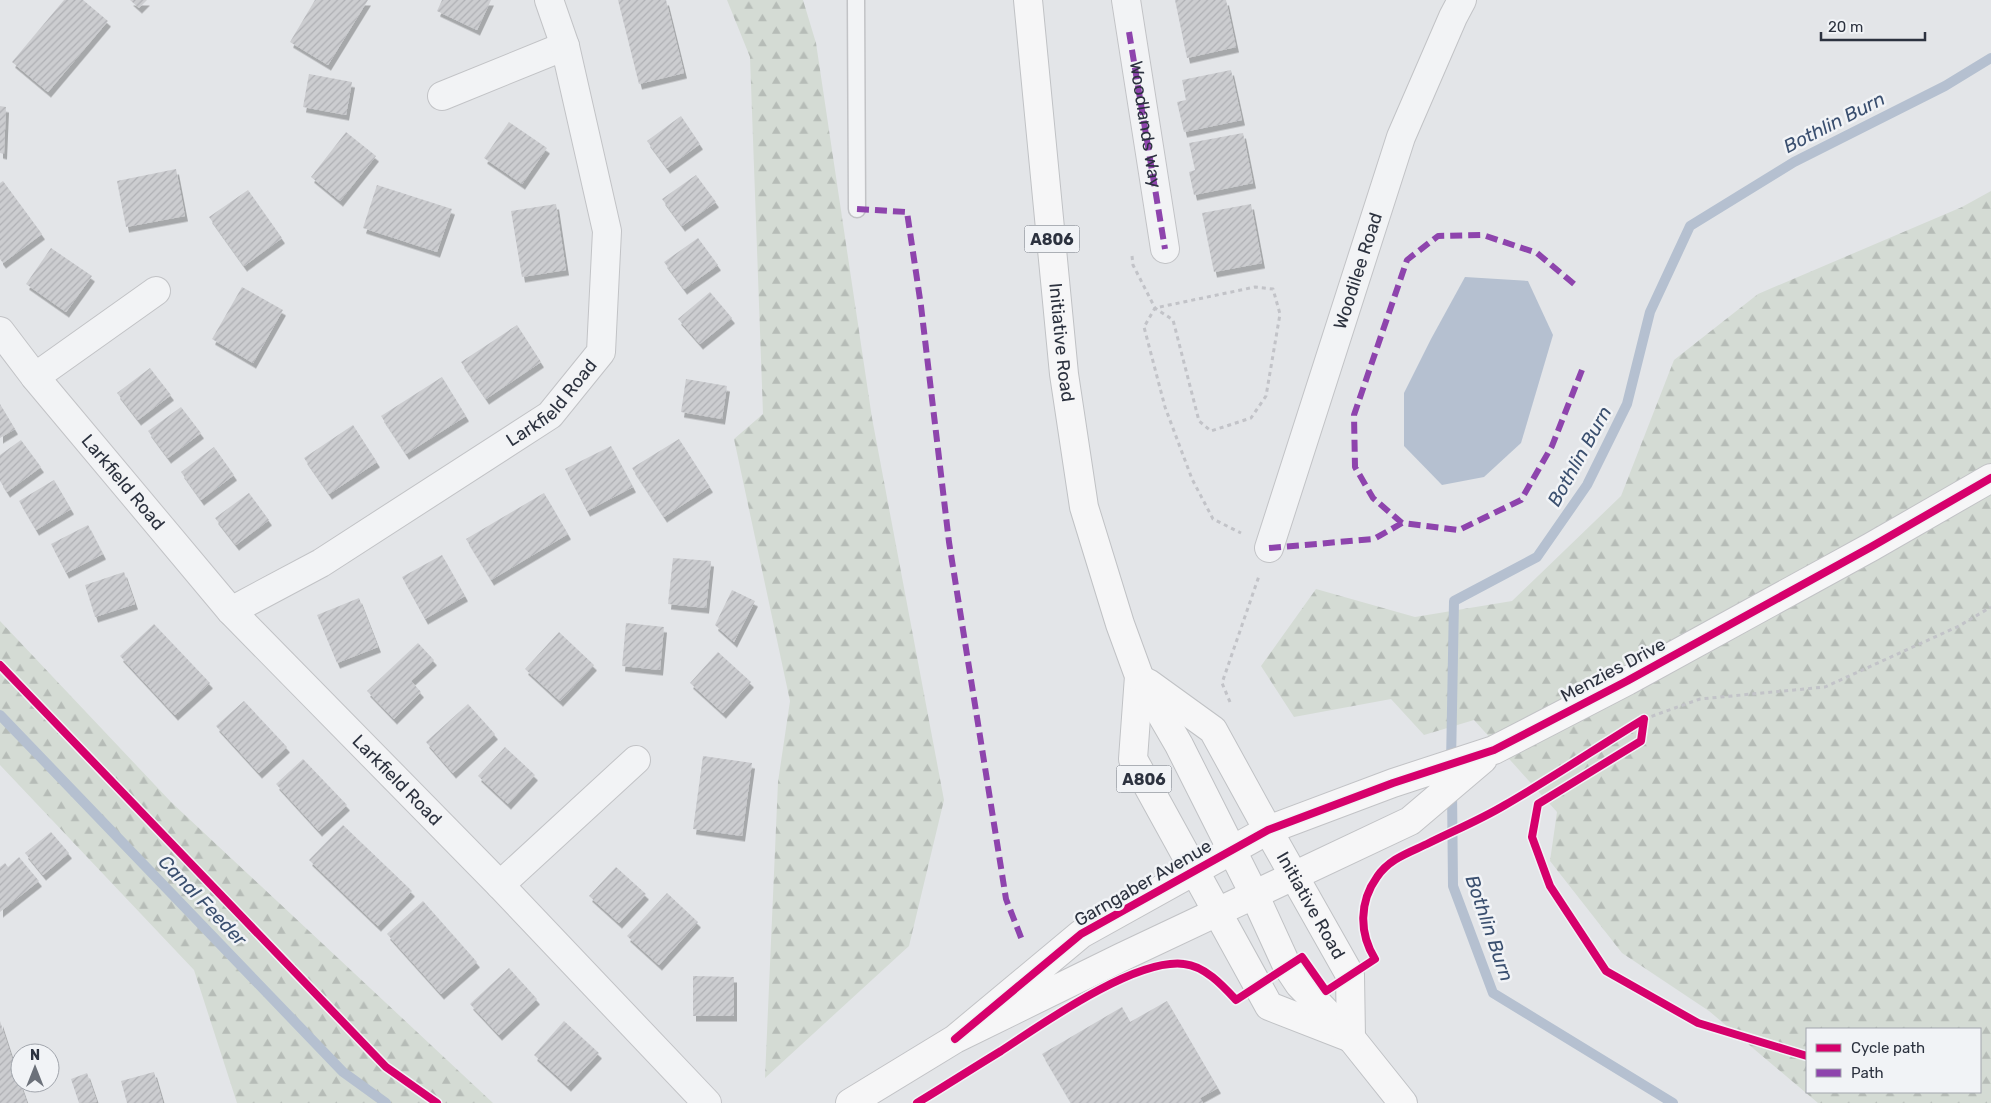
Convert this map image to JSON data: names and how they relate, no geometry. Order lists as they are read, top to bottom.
{
  "streets": {
    "main road": [
      "A806",
      "Initiative Road",
      "Menzies Drive",
      "Garngaber Avenue"
    ],
    "street": ["Woodlands Way", "Woodilee Road", "Larkfield Road"]
  },
  "crossings": [
    ["A806", "Initiative Road"],
    ["A806", "Menzies Drive"],
    ["A806", "Garngaber Avenue"],
    ["Initiative Road", "Menzies Drive"],
    ["Initiative Road", "Garngaber Avenue"],
    ["Menzies Drive", "Garngaber Avenue"]
  ],
  "water": ["Bothlin Burn", "Canal Feeder"],
  "legend": ["Cycle path", "Path"],
  "scale_bar": "20 m",
  "north": "top"
}
